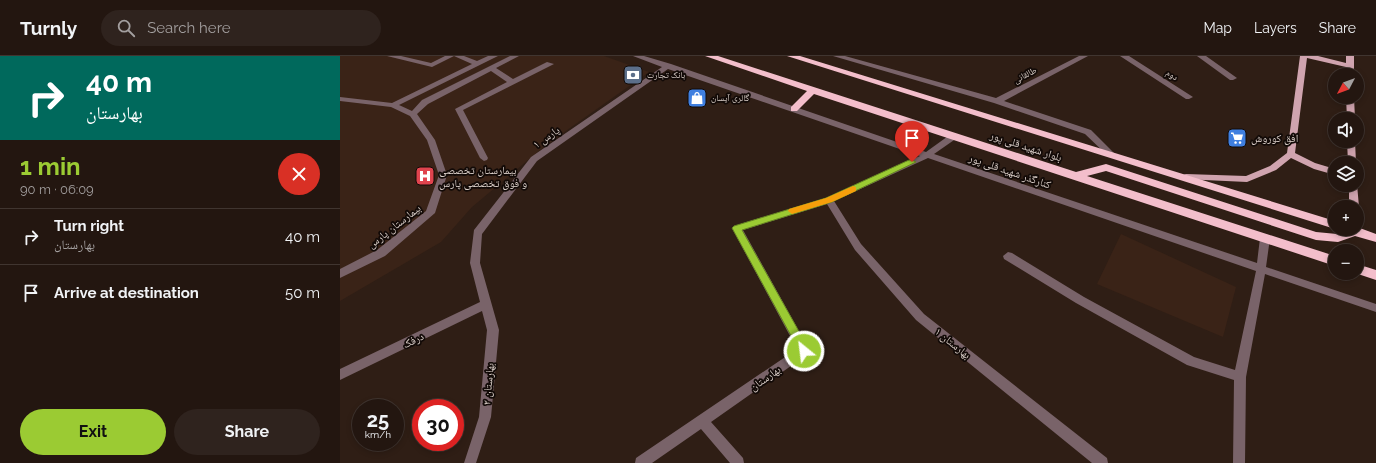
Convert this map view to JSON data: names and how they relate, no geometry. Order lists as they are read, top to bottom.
{
  "streets": {
    "highway": ["بلوار شهید قلی پور"],
    "street": [
      "طالقانی",
      "دوم",
      "پارس ۱",
      "کنارگذر شهید قلی پور",
      "بیمارستان پارس",
      "درفک",
      "بهارستان ۱",
      "بهارستان",
      "بهارستان ۲"
    ]
  },
  "crossings": [
    ["پارس ۱", "کنارگذر شهید قلی پور"],
    ["پارس ۱", "درفک"],
    ["پارس ۱", "بهارستان ۲"],
    ["بلوار شهید قلی پور", "بهارستان"],
    ["کنارگذر شهید قلی پور", "بهارستان"],
    ["درفک", "بهارستان ۲"],
    ["بهارستان ۱", "بهارستان"]
  ],
  "places": {
    "bank": ["بانک تجارت"],
    "shop": ["گالری آیسان"],
    "supermarket": ["افق کوروش"],
    "hospital": ["بیمارستان تخصصی و فوق تخصصی پارس"]
  },
  "north": "bottom left",
  "page": {
    "header": "Turnly",
    "search": "Search here",
    "nav": ["Map", "Layers", "Share"],
    "turn": ["40 m", "بهارستان"],
    "map_buttons": ["+", "−"],
    "heading": ["1 min", "90 m · 06:09"],
    "list": [
      {
        "name": "Turn right",
        "note": "بهارستان",
        "value": "40 m"
      },
      {
        "name": "Arrive at destination",
        "value": "50 m"
      }
    ],
    "speed": "25 km/h",
    "limit": "30",
    "buttons": ["Exit", "Share"]
  }
}
